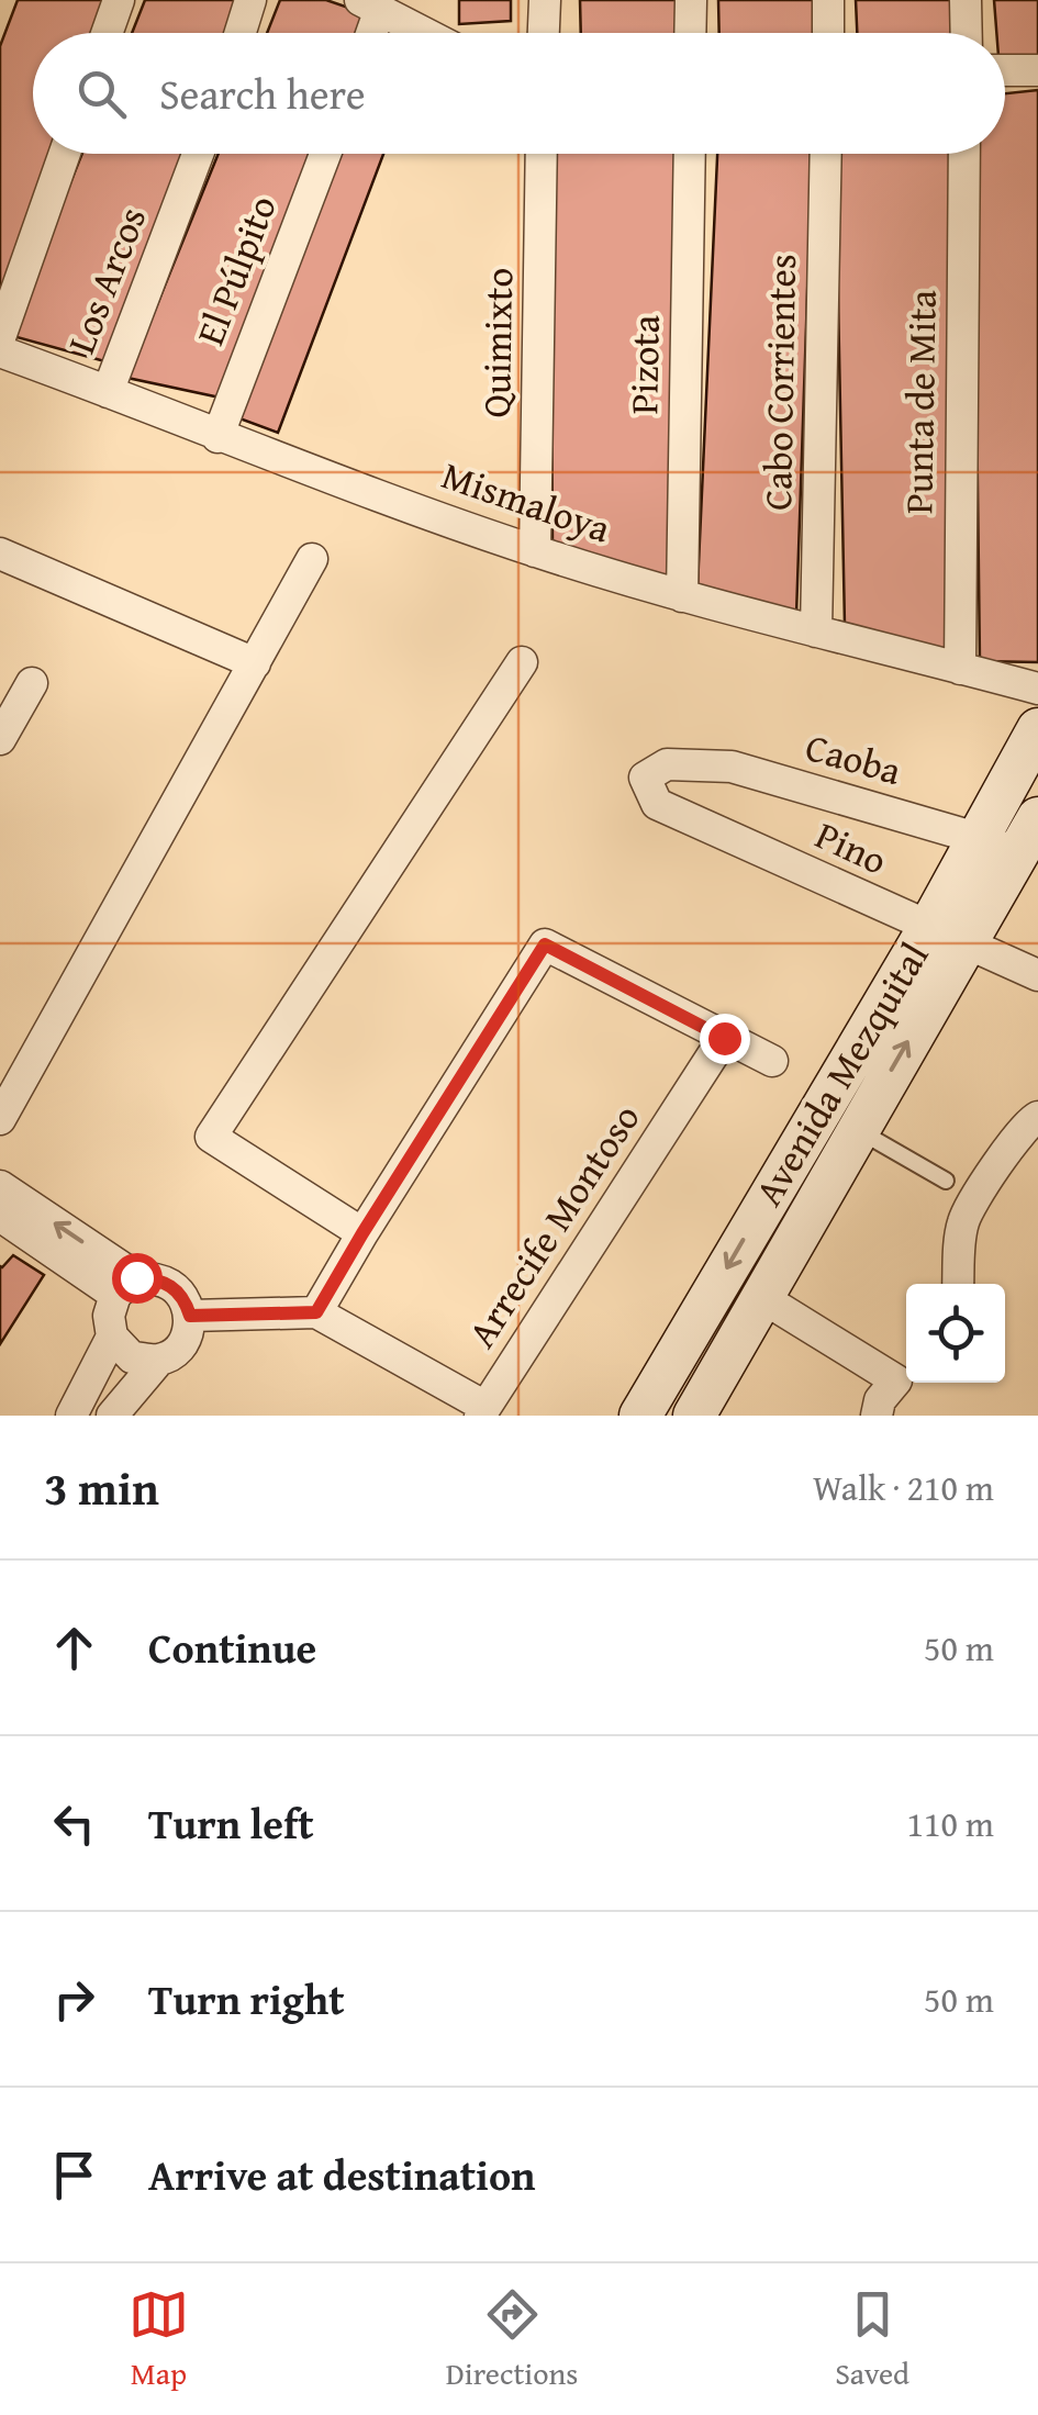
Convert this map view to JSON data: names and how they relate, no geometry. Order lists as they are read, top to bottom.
{
  "streets": {
    "main road": ["Avenida Mezquital"],
    "street": [
      "El Púlpito",
      "Los Arcos",
      "Quimixto",
      "Pizota",
      "Cabo Corrientes",
      "Punta de Mita",
      "Mismaloya",
      "Caoba",
      "Pino",
      "Arrecife Montoso"
    ]
  },
  "crossings": [
    ["El Púlpito", "Mismaloya"],
    ["Los Arcos", "Mismaloya"],
    ["Quimixto", "Mismaloya"],
    ["Pizota", "Mismaloya"],
    ["Cabo Corrientes", "Mismaloya"],
    ["Punta de Mita", "Mismaloya"],
    ["Caoba", "Pino"],
    ["Caoba", "Avenida Mezquital"],
    ["Pino", "Avenida Mezquital"]
  ],
  "page": {
    "search": "Search here",
    "heading": ["3 min", "Walk · 210 m"],
    "list": [
      ["Continue", "50 m"],
      ["Turn left", "110 m"],
      ["Turn right", "50 m"],
      "Arrive at destination"
    ],
    "nav": ["Map", "Directions", "Saved"]
  }
}
